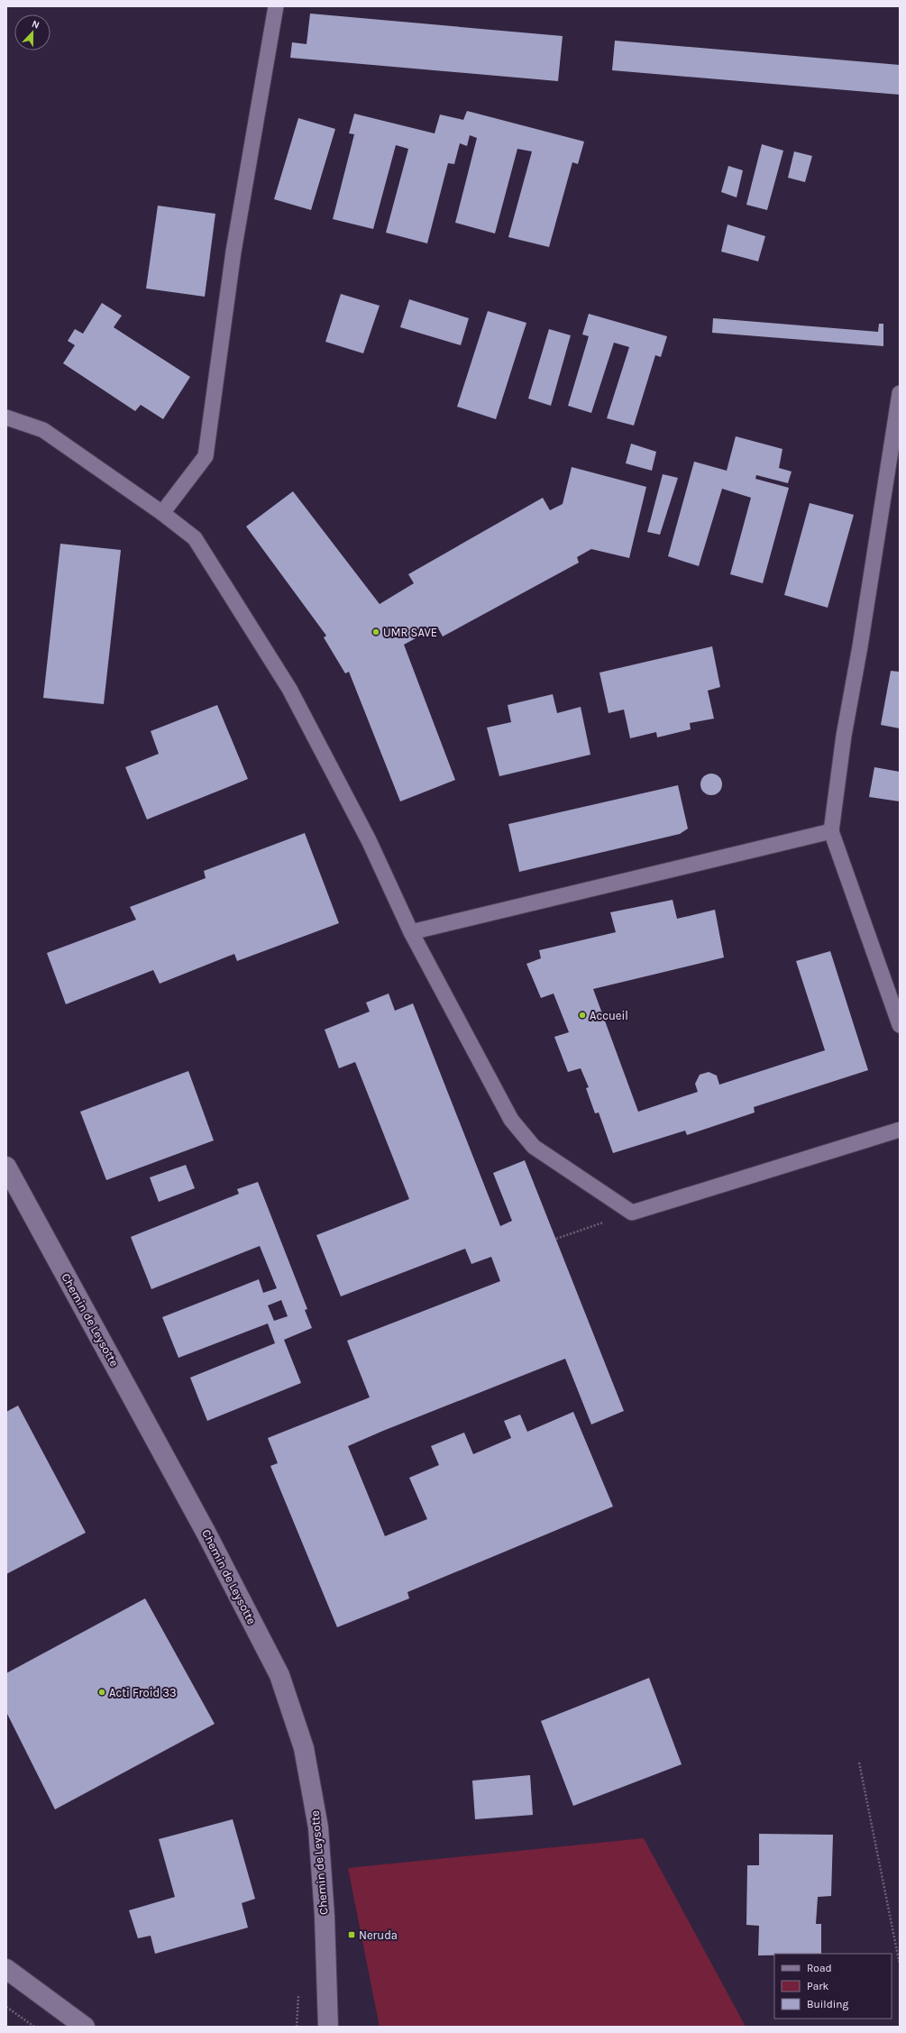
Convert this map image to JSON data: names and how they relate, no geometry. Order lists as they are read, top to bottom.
{
  "streets": {
    "street": ["Chemin de Leysotte"]
  },
  "places": {
    "other": ["UMR SAVE", "Accueil", "Acti Froid 33"],
    "transit": ["Neruda"]
  },
  "legend": ["Road", "Park", "Building"],
  "north": "top"
}
